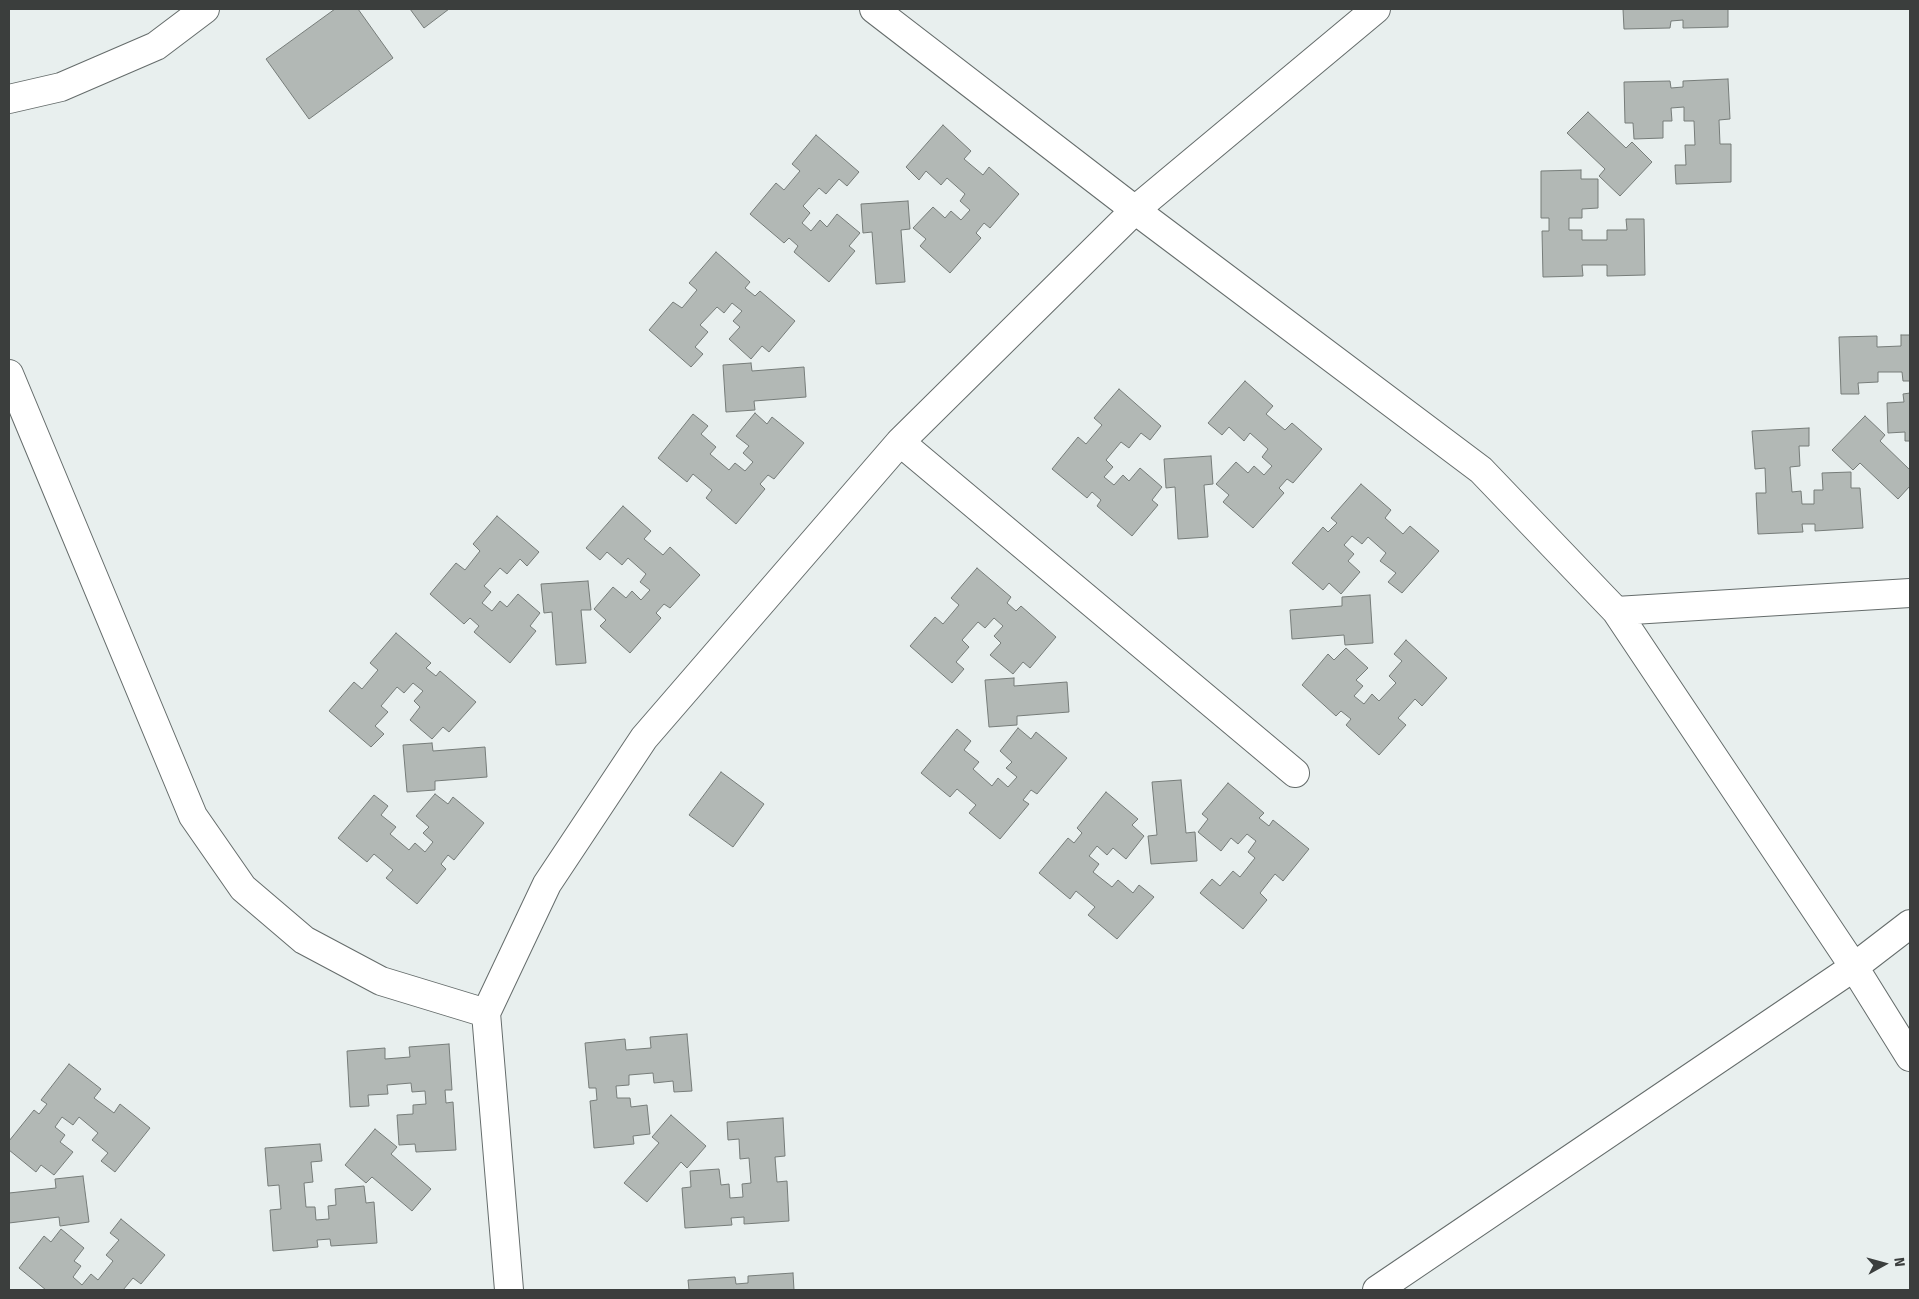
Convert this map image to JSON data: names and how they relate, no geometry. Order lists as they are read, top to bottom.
{
  "north": "right"
}
